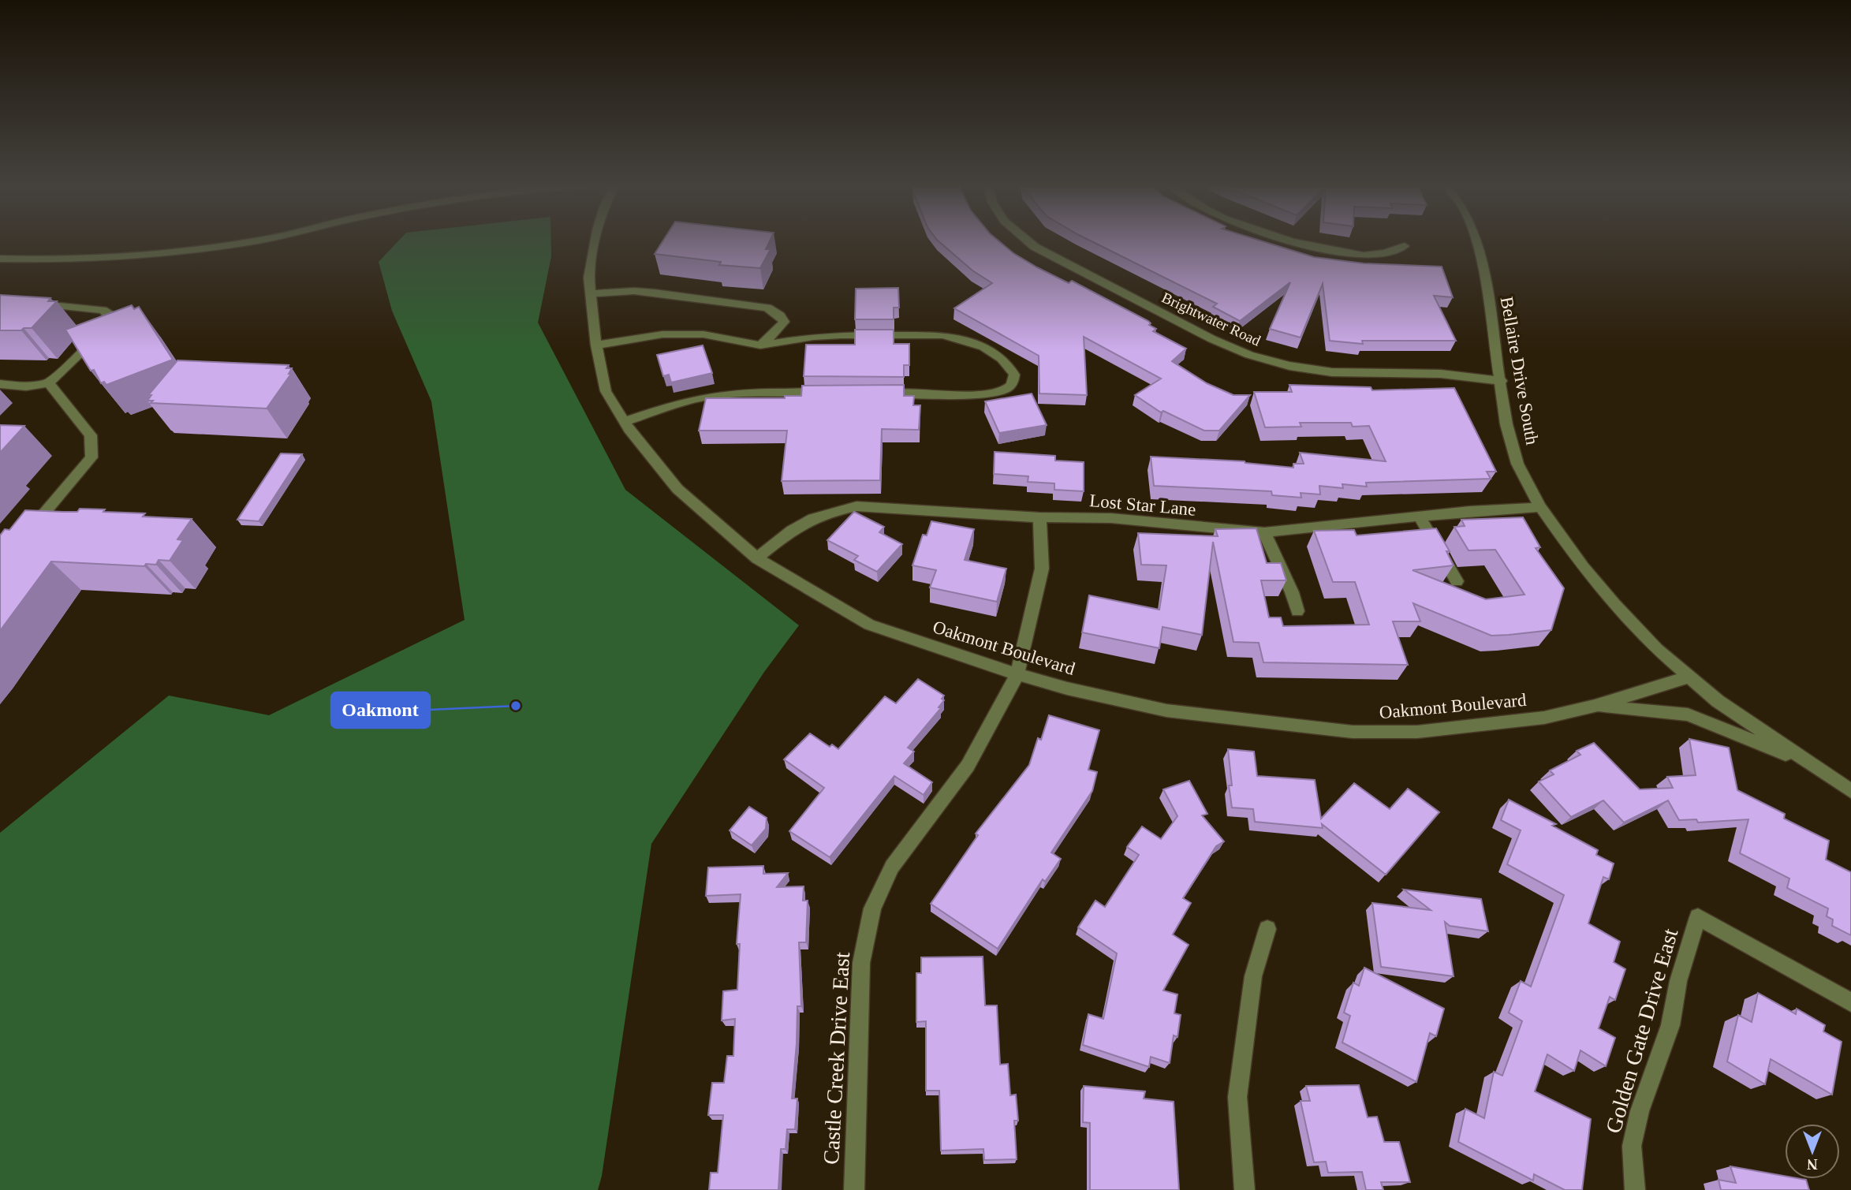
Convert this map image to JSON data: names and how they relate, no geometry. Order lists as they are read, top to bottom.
{
  "streets": {
    "street": [
      "Brightwater Road",
      "Bellaire Drive South",
      "Lost Star Lane",
      "Oakmont Boulevard",
      "Golden Gate Drive East",
      "Castle Creek Drive East"
    ]
  },
  "crossings": [
    ["Brightwater Road", "Bellaire Drive South"],
    ["Bellaire Drive South", "Lost Star Lane"],
    ["Bellaire Drive South", "Oakmont Boulevard"],
    ["Lost Star Lane", "Oakmont Boulevard"],
    ["Lost Star Lane", "Castle Creek Drive East"],
    ["Oakmont Boulevard", "Castle Creek Drive East"]
  ],
  "places": ["Oakmont"],
  "north": "bottom"
}
